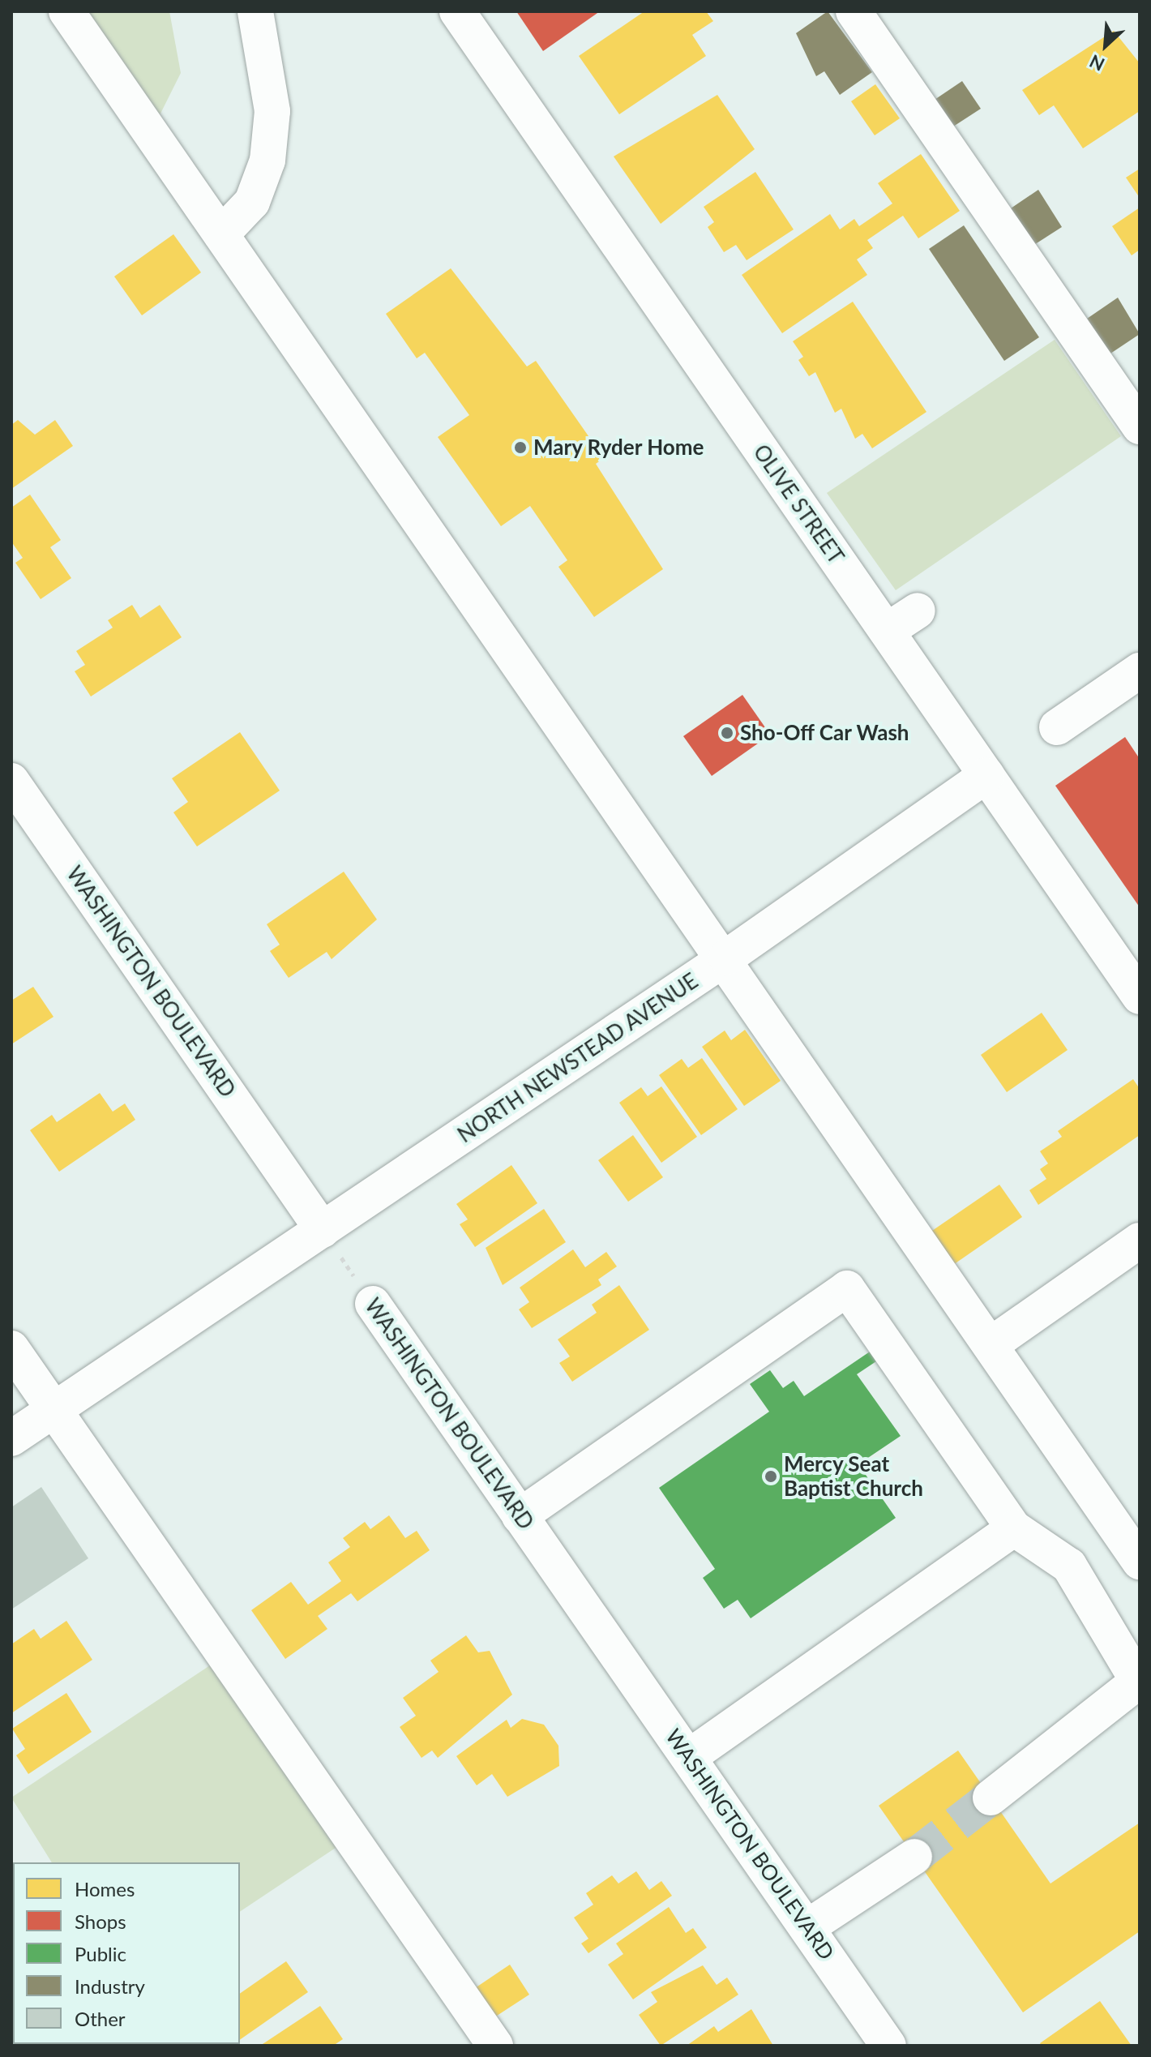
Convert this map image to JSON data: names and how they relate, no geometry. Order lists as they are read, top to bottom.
{
  "streets": {
    "street": ["OLIVE STREET", "WASHINGTON BOULEVARD", "NORTH NEWSTEAD AVENUE"]
  },
  "crossings": [
    ["OLIVE STREET", "NORTH NEWSTEAD AVENUE"],
    ["WASHINGTON BOULEVARD", "NORTH NEWSTEAD AVENUE"]
  ],
  "places": ["Mary Ryder Home", "Sho-Off Car Wash", "Mercy Seat Baptist Church"],
  "legend": [
    "Homes",
    "Shops",
    "Public",
    "Industry",
    "Other"
  ],
  "north": "bottom left"
}
